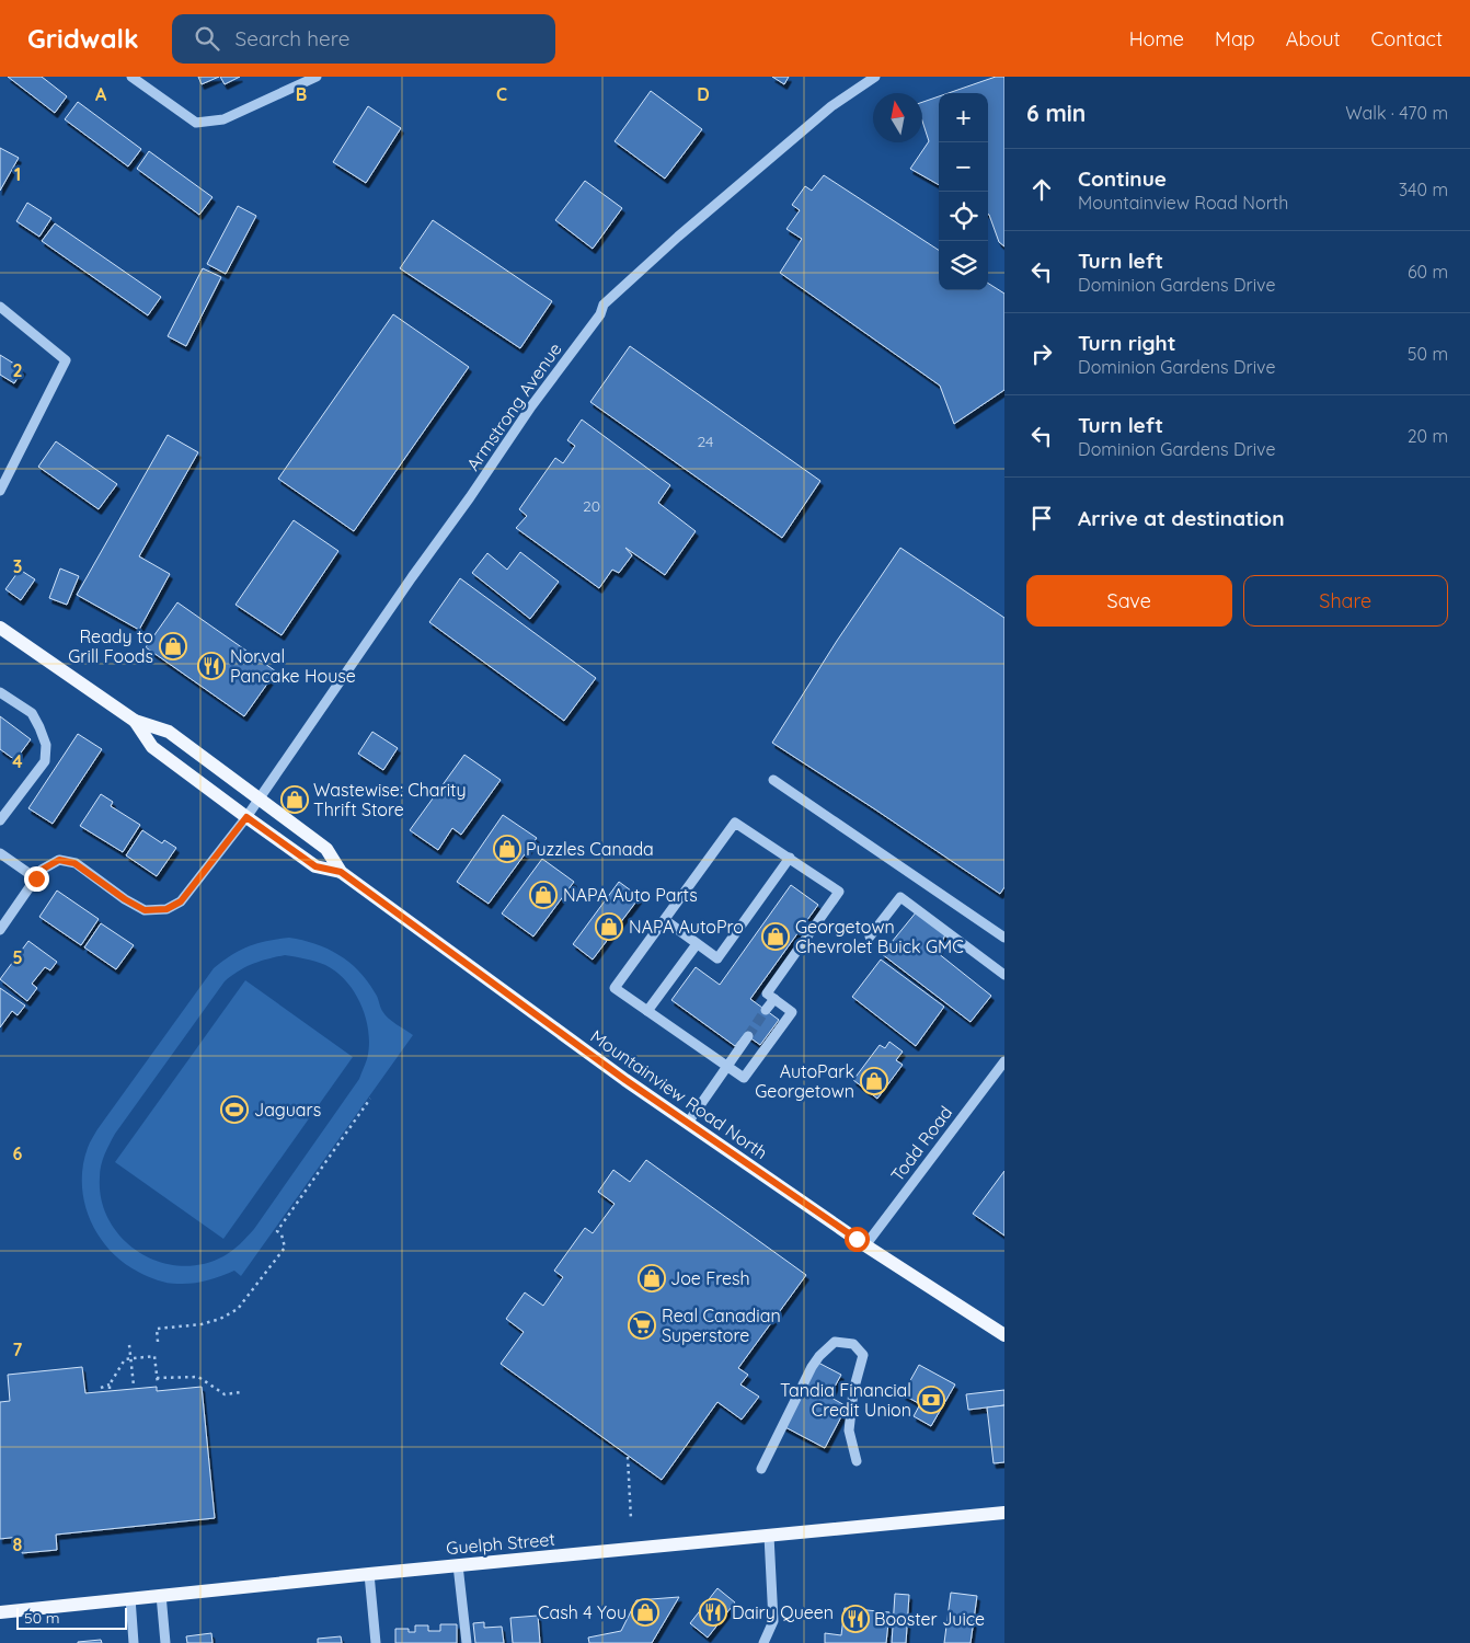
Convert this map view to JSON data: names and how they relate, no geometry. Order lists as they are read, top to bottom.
{
  "streets": {
    "main road": ["Mountainview Road North", "Guelph Street"],
    "street": ["Armstrong Avenue", "Todd Road"]
  },
  "crossings": [
    ["Armstrong Avenue", "Mountainview Road North"],
    ["Mountainview Road North", "Todd Road"]
  ],
  "places": {
    "shop": [
      "Ready to Grill Foods",
      "Wastewise: Charity Thrift Store",
      "Puzzles Canada",
      "NAPA Auto Parts",
      "NAPA AutoPro",
      "Georgetown Chevrolet Buick GMC",
      "AutoPark Georgetown",
      "Joe Fresh",
      "Cash 4 You"
    ],
    "restaurant": ["Norval Pancake House", "Dairy Queen", "Booster Juice"],
    "sports": ["Jaguars"],
    "supermarket": ["Real Canadian Superstore"],
    "bank": ["Tandia Financial Credit Union"]
  },
  "house_numbers": ["24", "20"],
  "scale_bar": "50 m",
  "north": "top",
  "page": {
    "header": "Gridwalk",
    "search": "Search here",
    "nav": [
      "Home",
      "Map",
      "About",
      "Contact"
    ],
    "heading": ["6 min", "Walk · 470 m"],
    "map_buttons": ["+", "−"],
    "list": [
      ["Continue", "Mountainview Road North", "340 m"],
      ["Turn left", "Dominion Gardens Drive", "60 m"],
      ["Turn right", "Dominion Gardens Drive", "50 m"],
      ["Turn left", "Dominion Gardens Drive", "20 m"],
      "Arrive at destination"
    ],
    "buttons": ["Save", "Share"],
    "scale": "50 m"
  },
  "grid": {
    "columns": [
      "A",
      "B",
      "C",
      "D"
    ],
    "rows": [
      "1",
      "2",
      "3",
      "4",
      "5",
      "6",
      "7",
      "8"
    ]
  }
}
